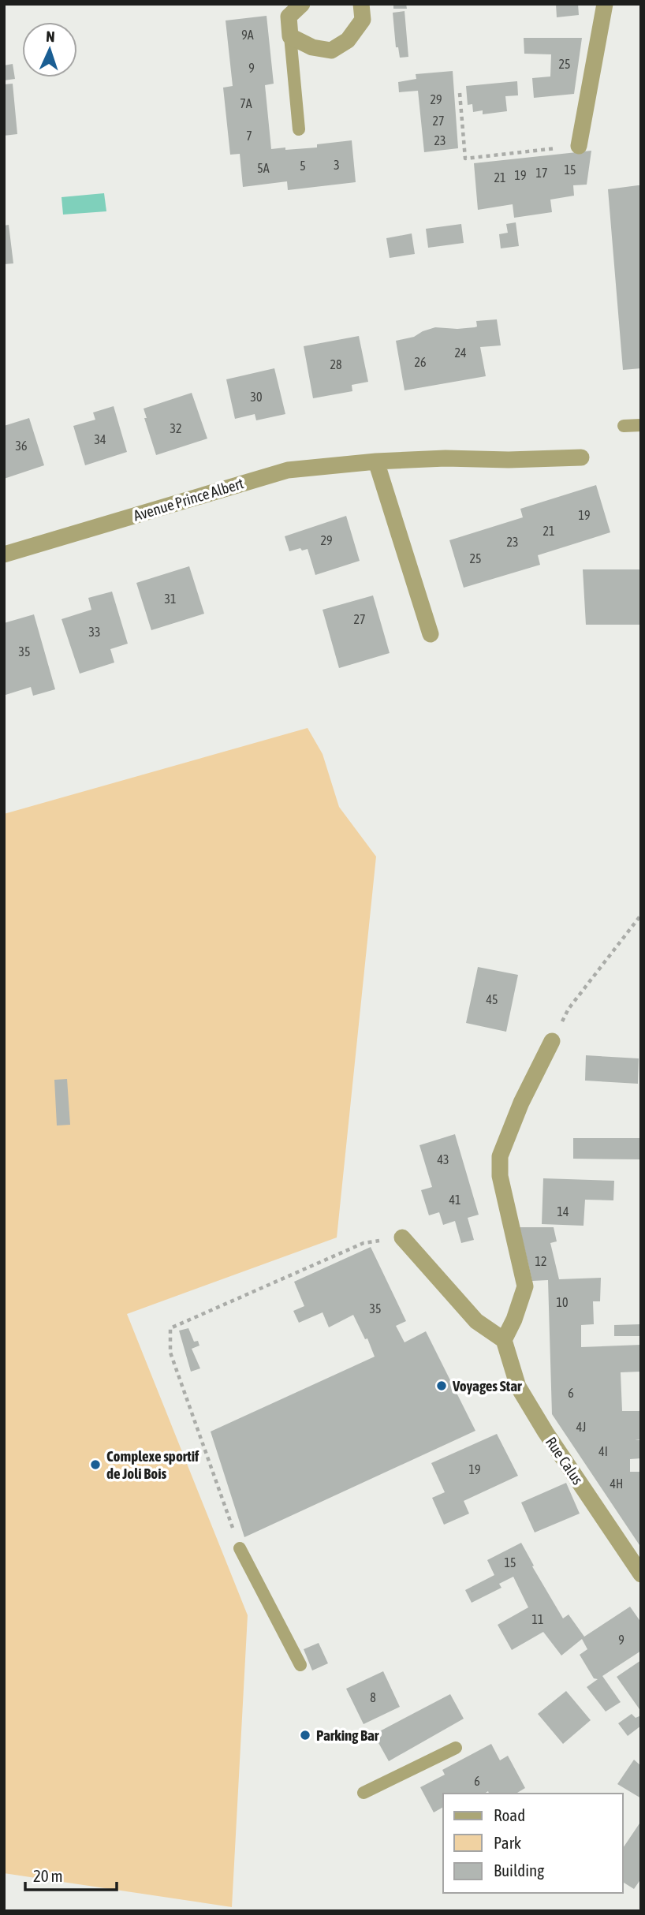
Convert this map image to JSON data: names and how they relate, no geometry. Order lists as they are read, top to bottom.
{
  "streets": {
    "street": ["Avenue Prince Albert", "Rue Calus"]
  },
  "places": ["Voyages Star", "Complexe sportif de Joli Bois", "Parking Bar"],
  "house_numbers": [
    "9A",
    "25",
    "9",
    "29",
    "7A",
    "27",
    "7",
    "23",
    "3",
    "5",
    "5A",
    "15",
    "17",
    "19",
    "21",
    "24",
    "26",
    "28",
    "30",
    "32",
    "34",
    "36",
    "19",
    "21",
    "29",
    "23",
    "25",
    "31",
    "27",
    "33",
    "35",
    "45",
    "43",
    "41",
    "14",
    "12",
    "10",
    "35",
    "6",
    "4J",
    "4I",
    "19",
    "4H",
    "15",
    "11",
    "9",
    "8",
    "6"
  ],
  "legend": ["Road", "Park", "Building"],
  "scale_bar": "20 m",
  "north": "top"
}
